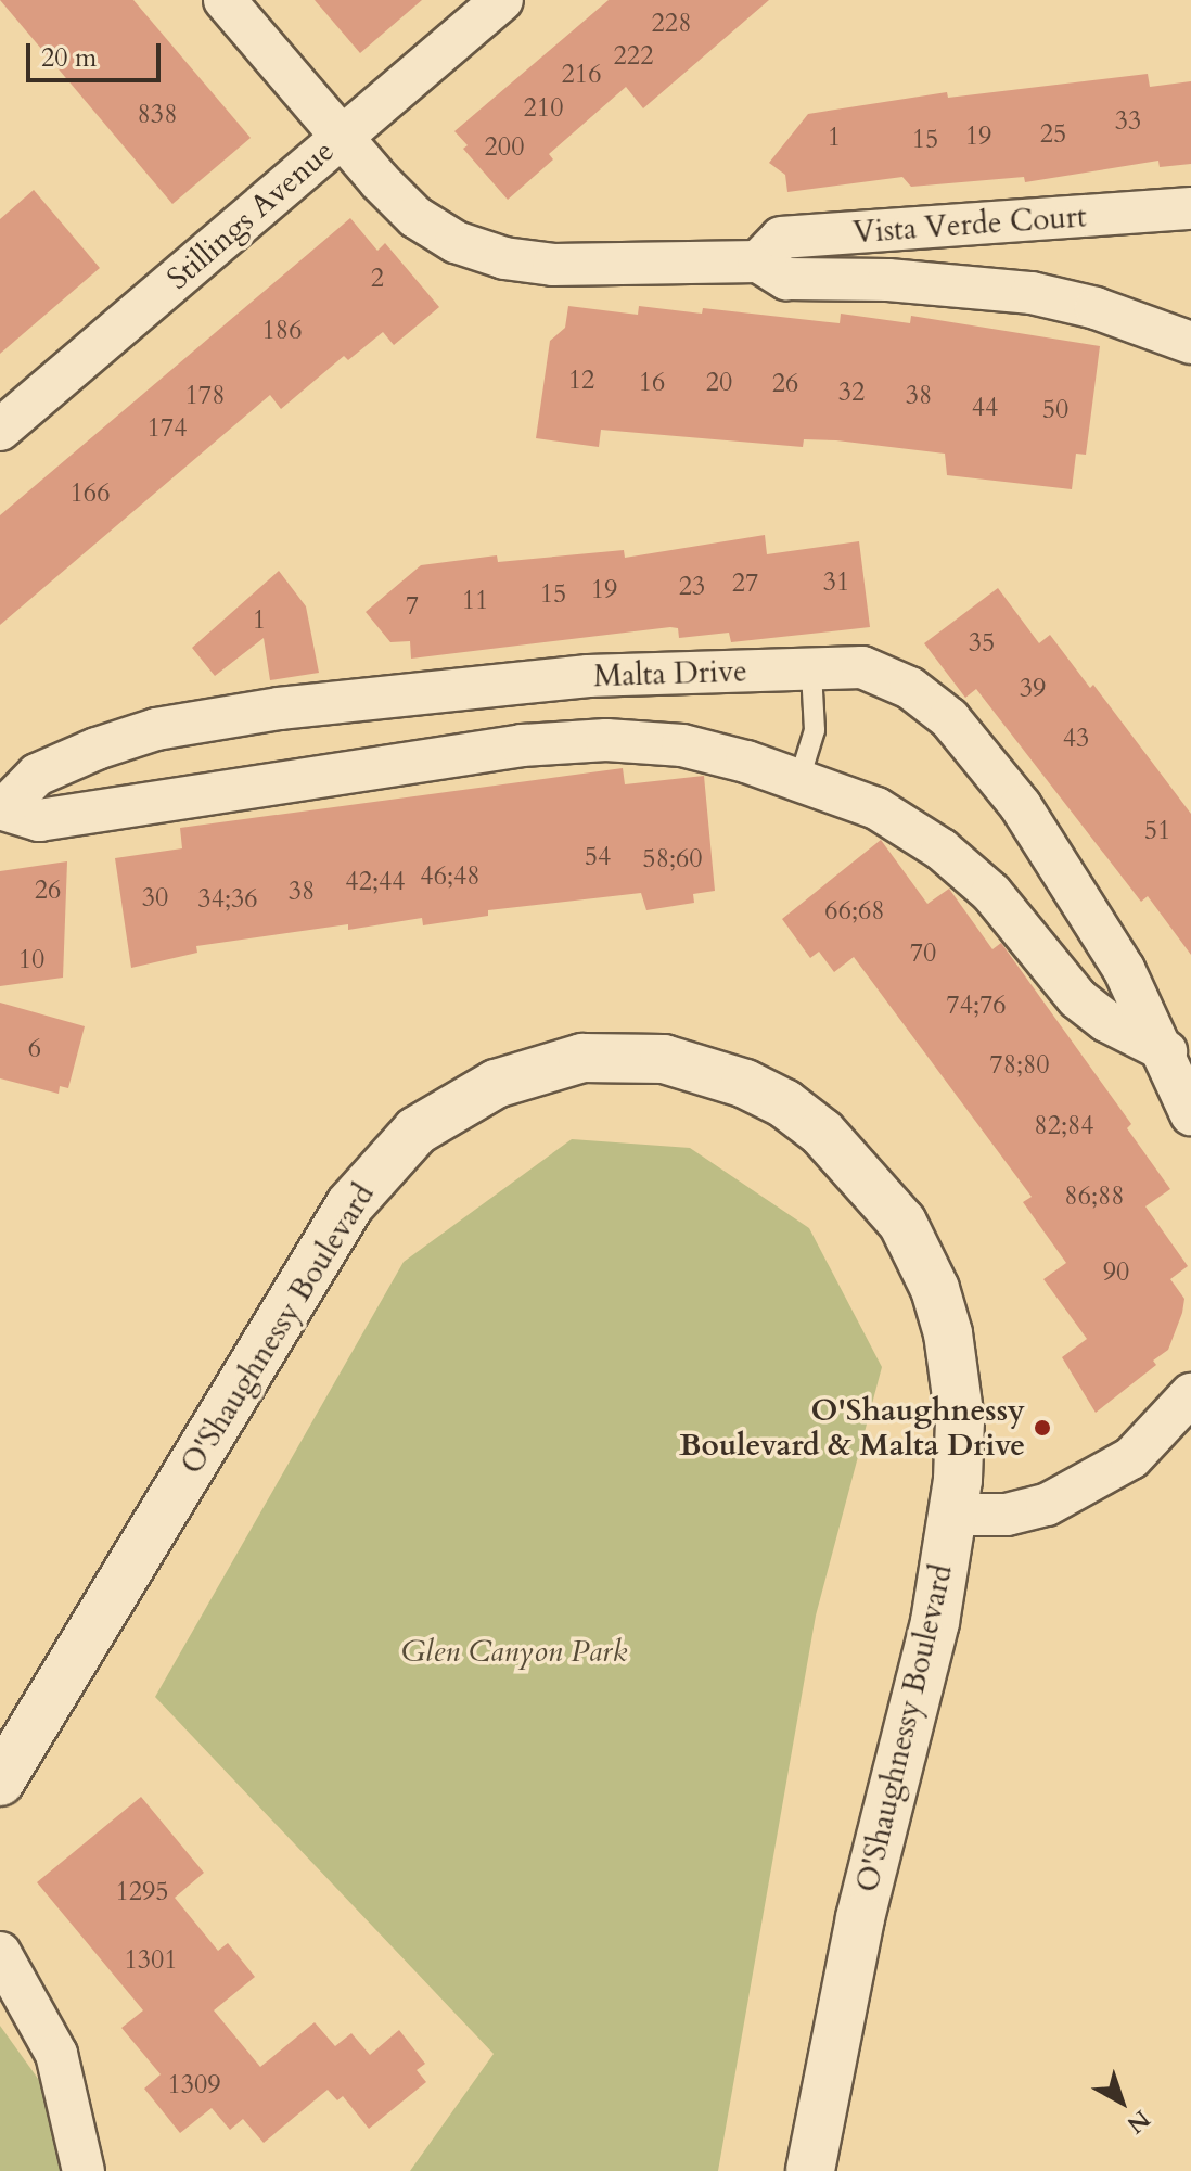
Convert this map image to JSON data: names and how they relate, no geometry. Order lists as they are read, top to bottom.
{
  "streets": {
    "main road": ["O'Shaughnessy Boulevard"],
    "street": ["Stillings Avenue", "Vista Verde Court", "Malta Drive"]
  },
  "crossings": [
    ["Stillings Avenue", "Vista Verde Court"]
  ],
  "parks": ["Glen Canyon Park"],
  "places": ["O'Shaughnessy Boulevard & Malta Drive"],
  "house_numbers": [
    "228",
    "222",
    "216",
    "210",
    "838",
    "33",
    "25",
    "19",
    "1",
    "15",
    "200",
    "2",
    "186",
    "12",
    "16",
    "20",
    "26",
    "32",
    "178",
    "38",
    "44",
    "50",
    "174",
    "166",
    "31",
    "27",
    "23",
    "19",
    "15",
    "11",
    "7",
    "1",
    "35",
    "39",
    "43",
    "51",
    "54",
    "58;60",
    "46;48",
    "42;44",
    "26",
    "38",
    "30",
    "34;36",
    "66;68",
    "70",
    "10",
    "74;76",
    "6",
    "78;80",
    "82;84",
    "86;88",
    "90",
    "1295",
    "1301",
    "1309"
  ],
  "scale_bar": "20 m",
  "north": "bottom right"
}
